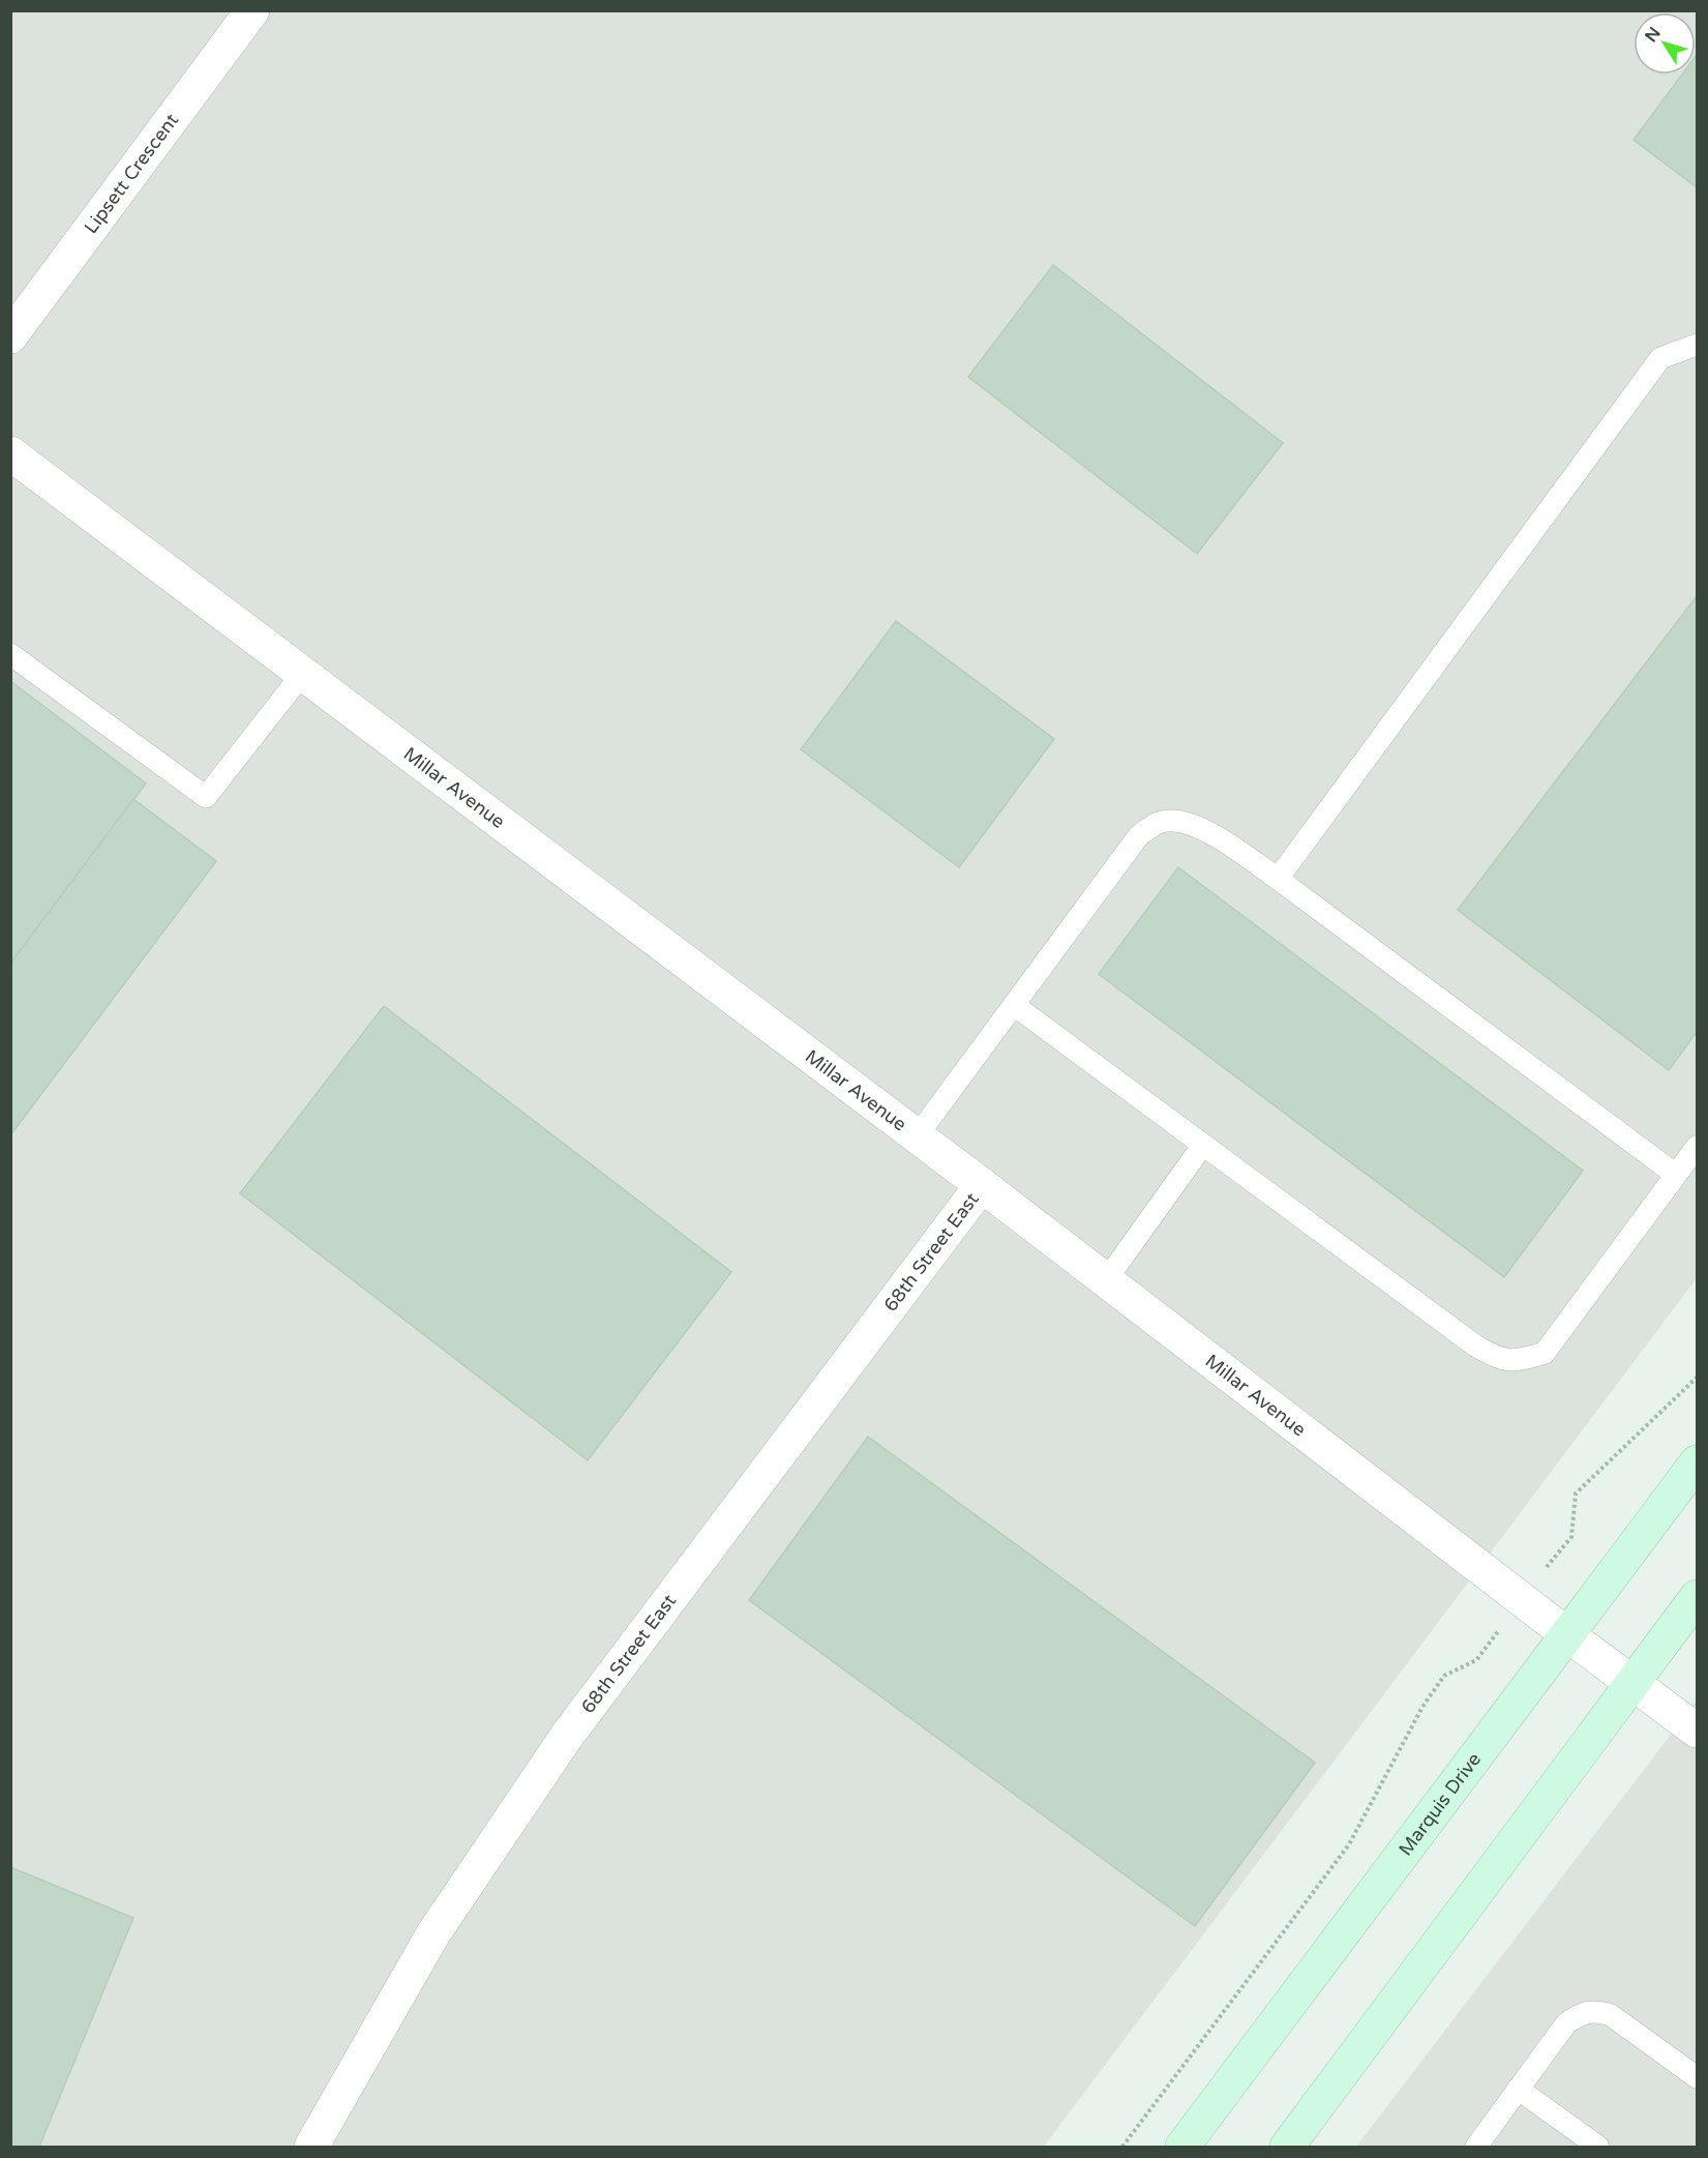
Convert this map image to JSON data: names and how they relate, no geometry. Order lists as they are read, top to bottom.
{
  "streets": {
    "main road": ["Marquis Drive"],
    "street": ["Lipsett Crescent", "Millar Avenue", "68th Street East"]
  },
  "crossings": [
    ["Millar Avenue", "68th Street East"],
    ["Millar Avenue", "Marquis Drive"]
  ],
  "north": "top left"
}
